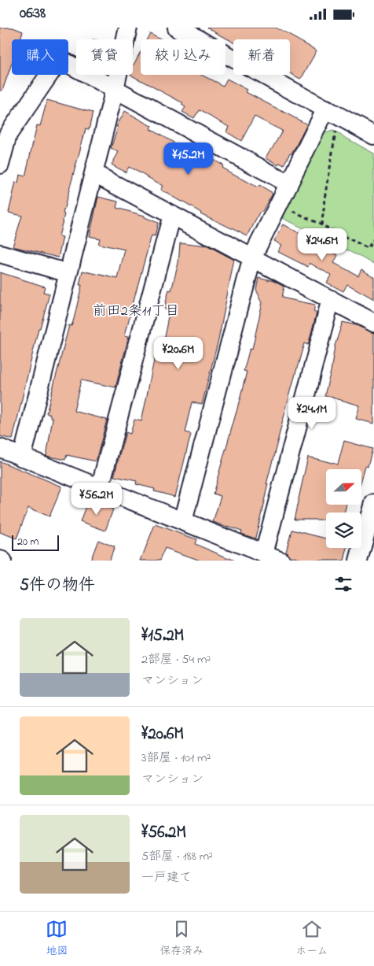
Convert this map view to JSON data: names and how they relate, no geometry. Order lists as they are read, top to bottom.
{
  "districts": ["前田2条11丁目"],
  "scale_bar": "20 m",
  "north": "right",
  "page": {
    "status": "06:38",
    "chip": [
      "購入",
      "賃貸",
      "絞り込み",
      "新着"
    ],
    "price": [
      "¥15.2M",
      "¥24.6M",
      "¥20.6M",
      "¥24.1M",
      "¥56.2M"
    ],
    "scale": "20 m",
    "heading": "5件の物件",
    "list": [
      {
        "name": "¥15.2M",
        "note": "2部屋 · 54 m² · マンション"
      },
      {
        "name": "¥20.6M",
        "note": "3部屋 · 101 m² · マンション"
      },
      {
        "name": "¥56.2M",
        "note": "5部屋 · 188 m² · 一戸建て"
      }
    ],
    "tabs": ["地図", "保存済み", "ホーム"]
  }
}
